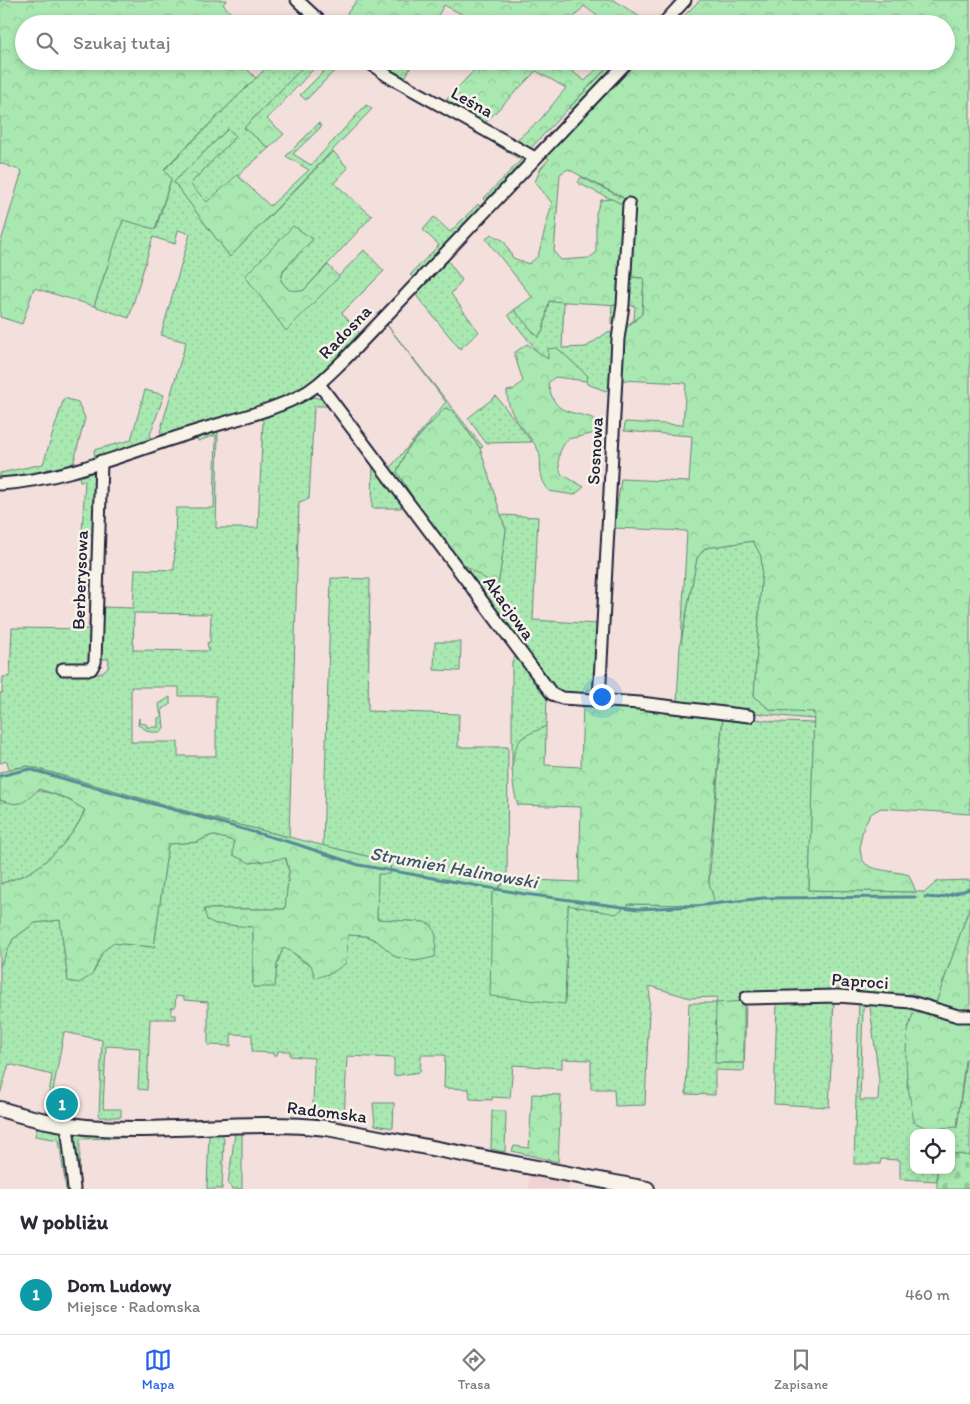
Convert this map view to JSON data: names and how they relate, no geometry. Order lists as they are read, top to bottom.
{
  "streets": {
    "street": [
      "Leśna",
      "Radosna",
      "Sosnowa",
      "Berberysowa",
      "Akacjowa",
      "Paproci",
      "Radomska"
    ]
  },
  "crossings": [
    ["Leśna", "Radosna"],
    ["Radosna", "Berberysowa"],
    ["Radosna", "Akacjowa"],
    ["Sosnowa", "Akacjowa"]
  ],
  "water": ["Strumień Halinowski"],
  "page": {
    "search": "Szukaj tutaj",
    "pins": "1",
    "heading": "W pobliżu",
    "list": [
      {
        "mark": "1",
        "name": "Dom Ludowy",
        "note": "Miejsce · Radomska",
        "value": "460 m"
      }
    ],
    "nav": ["Mapa", "Trasa", "Zapisane"]
  }
}
